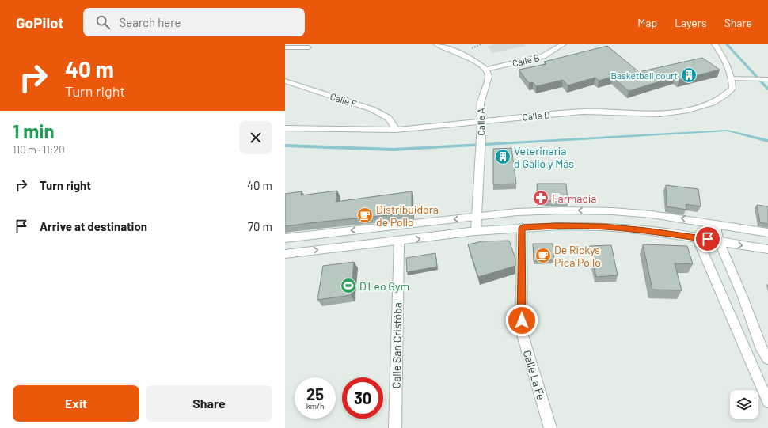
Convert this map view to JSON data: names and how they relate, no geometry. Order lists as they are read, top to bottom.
{
  "streets": {
    "street": [
      "Calle B",
      "Calle F",
      "Calle D",
      "Calle A",
      "Calle San Cristóbal",
      "Calle La Fe"
    ]
  },
  "crossings": [
    ["Calle B", "Calle A"],
    ["Calle F", "Calle D"],
    ["Calle D", "Calle A"]
  ],
  "places": {
    "building": ["Basketball court", "Veterinaria d Gallo y Más"],
    "pharmacy": ["Farmacia"],
    "cafe": ["Distribuidora de Pollo", "De Rickys Pica Pollo"],
    "sports": ["D'Leo Gym"]
  },
  "page": {
    "header": "GoPilot",
    "search": "Search here",
    "nav": ["Map", "Layers", "Share"],
    "turn": ["40 m", "Turn right"],
    "heading": ["1 min", "110 m · 11:20"],
    "list": [
      {
        "name": "Turn right",
        "value": "40 m"
      },
      {
        "name": "Arrive at destination",
        "value": "70 m"
      }
    ],
    "speed": "25 km/h",
    "limit": "30",
    "buttons": ["Exit", "Share"]
  }
}
